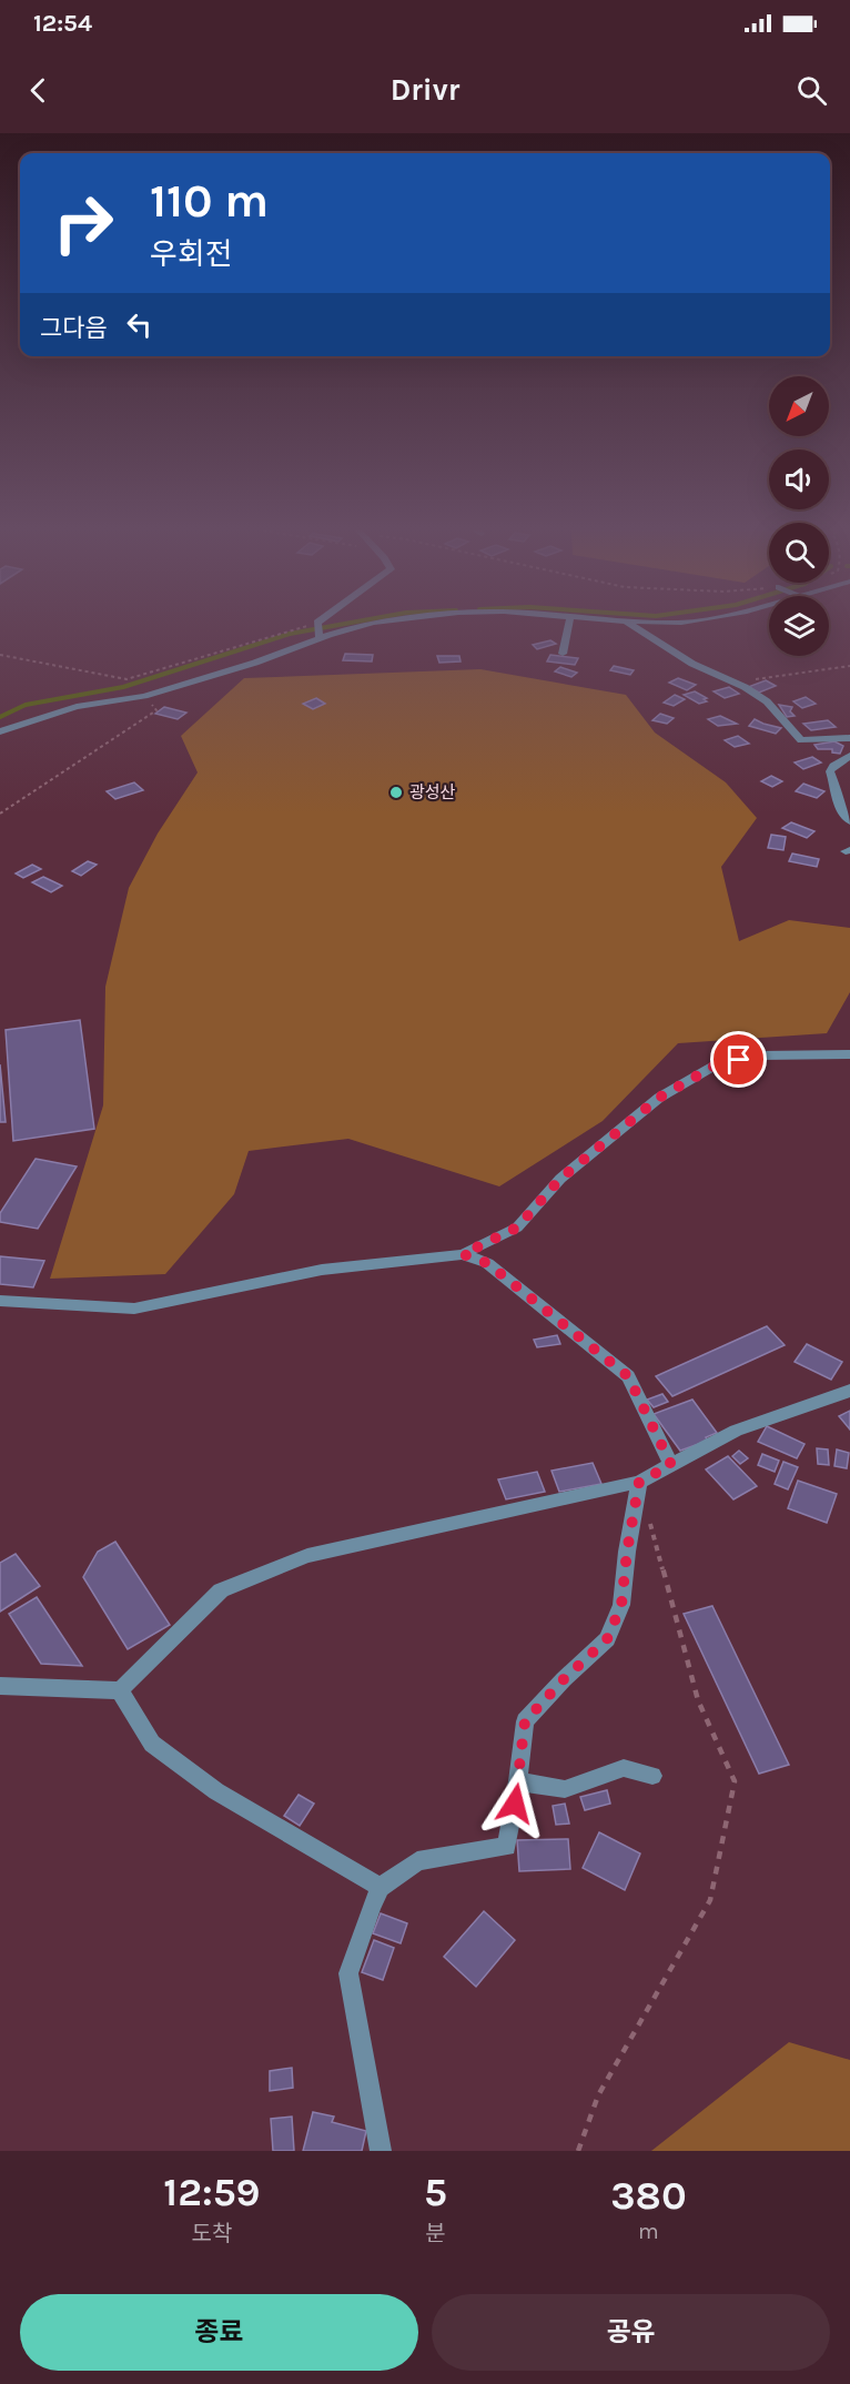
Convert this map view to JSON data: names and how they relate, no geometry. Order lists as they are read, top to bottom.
{
  "places": ["광성산"],
  "north": "bottom left",
  "page": {
    "status": "12:54",
    "header": "Drivr",
    "turn": ["110 m", "우회전"],
    "then": "그다음",
    "eta": [
      "12:59",
      "도착",
      "5",
      "분",
      "380",
      "m"
    ],
    "buttons": ["종료", "공유"]
  }
}
